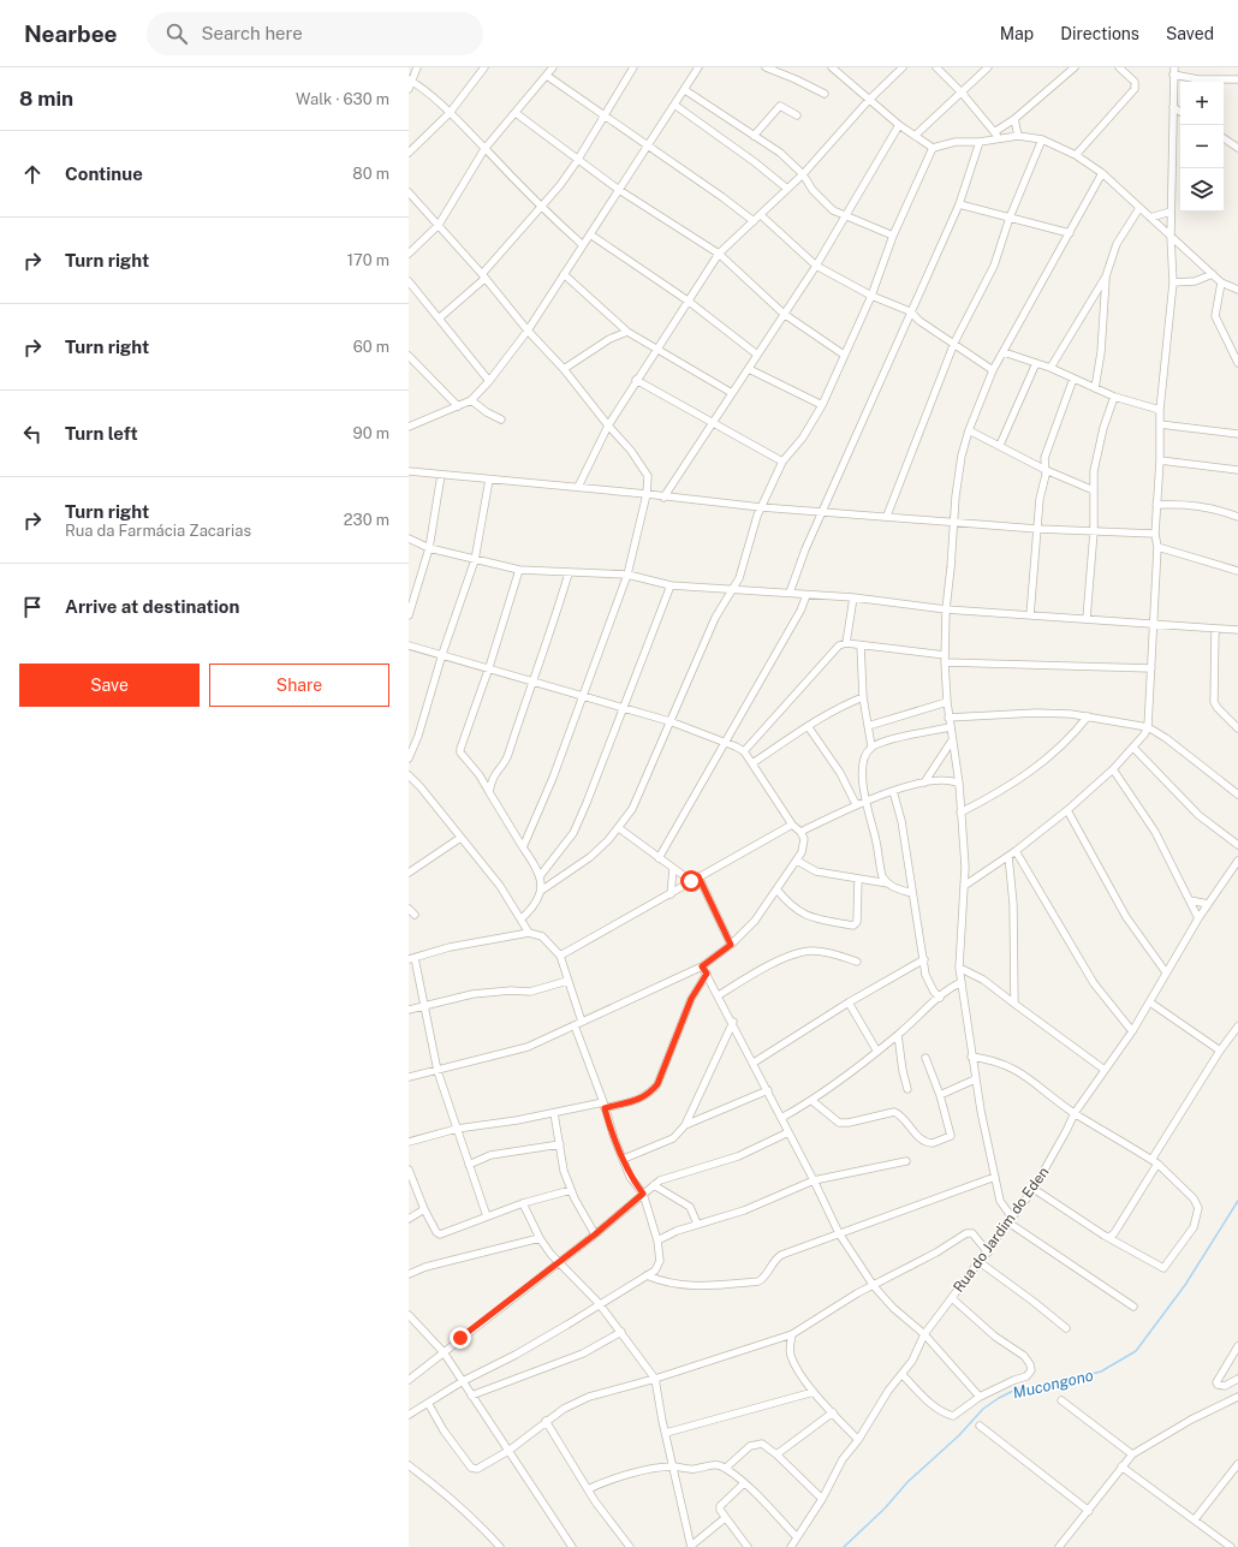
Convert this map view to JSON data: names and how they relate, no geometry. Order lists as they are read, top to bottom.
{
  "streets": {
    "street": ["Rua do Jardim do Eden"]
  },
  "water": ["Mucongono"],
  "page": {
    "header": "Nearbee",
    "search": "Search here",
    "nav": ["Map", "Directions", "Saved"],
    "heading": ["8 min", "Walk · 630 m"],
    "map_buttons": ["+", "−"],
    "list": [
      ["Continue", "80 m"],
      ["Turn right", "170 m"],
      ["Turn right", "60 m"],
      ["Turn left", "90 m"],
      ["Turn right", "Rua da Farmácia Zacarias", "230 m"],
      "Arrive at destination"
    ],
    "buttons": ["Save", "Share"]
  }
}
